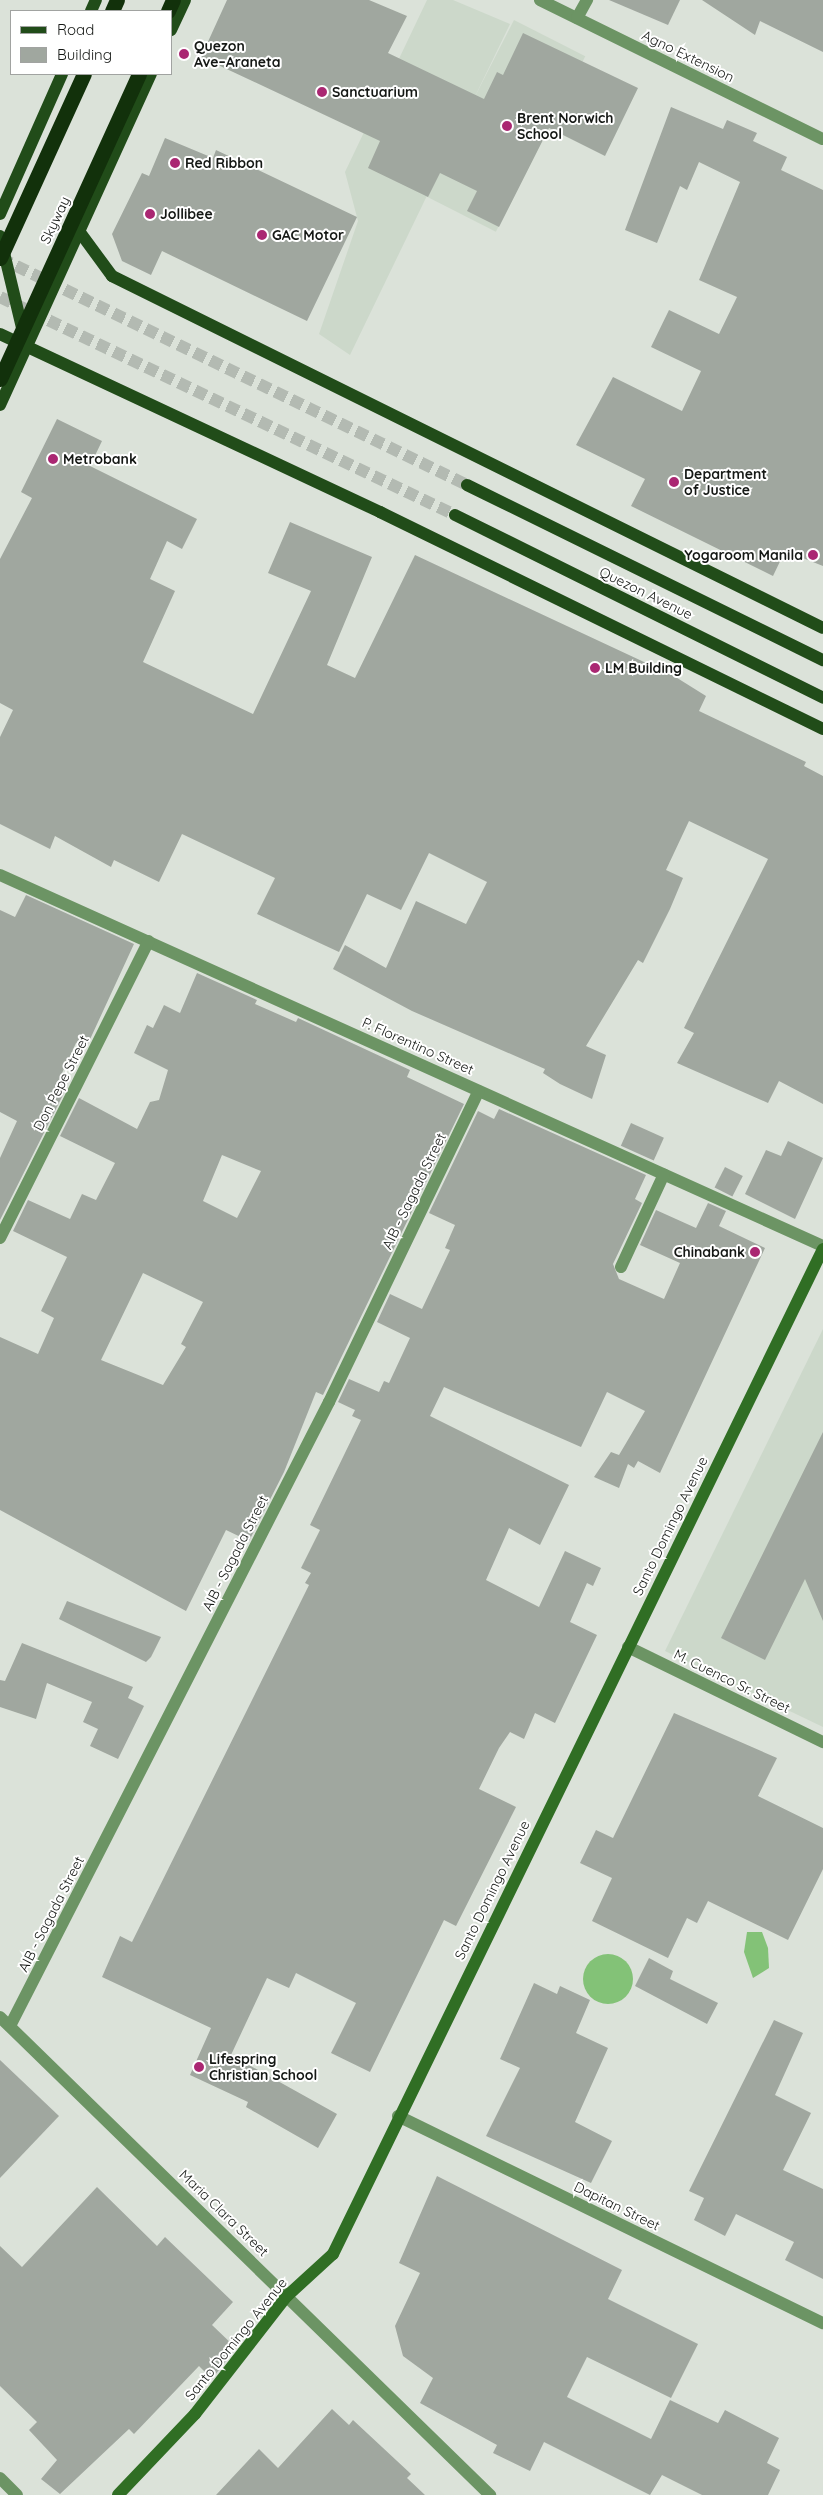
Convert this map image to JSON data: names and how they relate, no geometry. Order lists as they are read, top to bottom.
{
  "streets": {
    "highway": ["Skyway"],
    "main road": ["Quezon Avenue", "Santo Domingo Avenue"],
    "street": [
      "Agno Extension",
      "P. Florentino Street",
      "Don Pepe Street",
      "AIB - Sagada Street",
      "M. Cuenco Sr. Street",
      "Dapitan Street",
      "Maria Clara Street"
    ]
  },
  "crossings": [
    ["P. Florentino Street", "Don Pepe Street"],
    ["P. Florentino Street", "AIB - Sagada Street"],
    ["P. Florentino Street", "Santo Domingo Avenue"],
    ["AIB - Sagada Street", "Maria Clara Street"],
    ["Santo Domingo Avenue", "M. Cuenco Sr. Street"],
    ["Santo Domingo Avenue", "Dapitan Street"],
    ["Santo Domingo Avenue", "Maria Clara Street"]
  ],
  "places": [
    "Quezon Ave–Araneta",
    "Sanctuarium",
    "Brent Norwich School",
    "Red Ribbon",
    "Jollibee",
    "GAC Motor",
    "Metrobank",
    "Department of Justice",
    "Yogaroom Manila",
    "LM Building",
    "Chinabank",
    "Lifespring Christian School"
  ],
  "legend": ["Road", "Building"]
}
